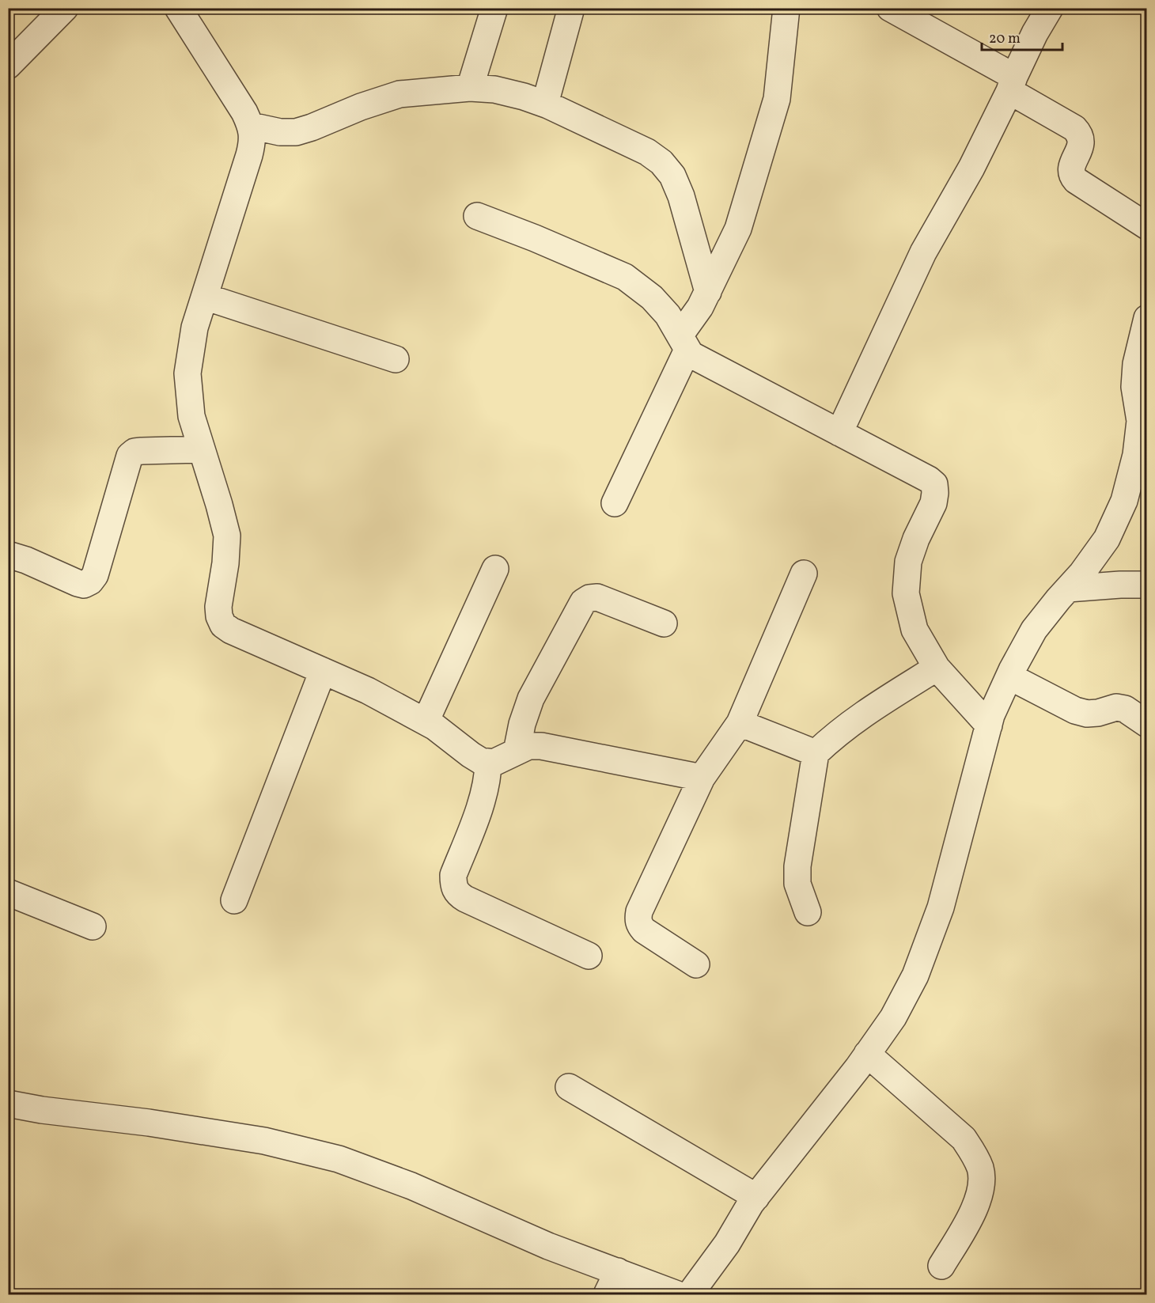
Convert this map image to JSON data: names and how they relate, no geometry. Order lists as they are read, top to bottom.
{
  "scale_bar": "20 m"
}
